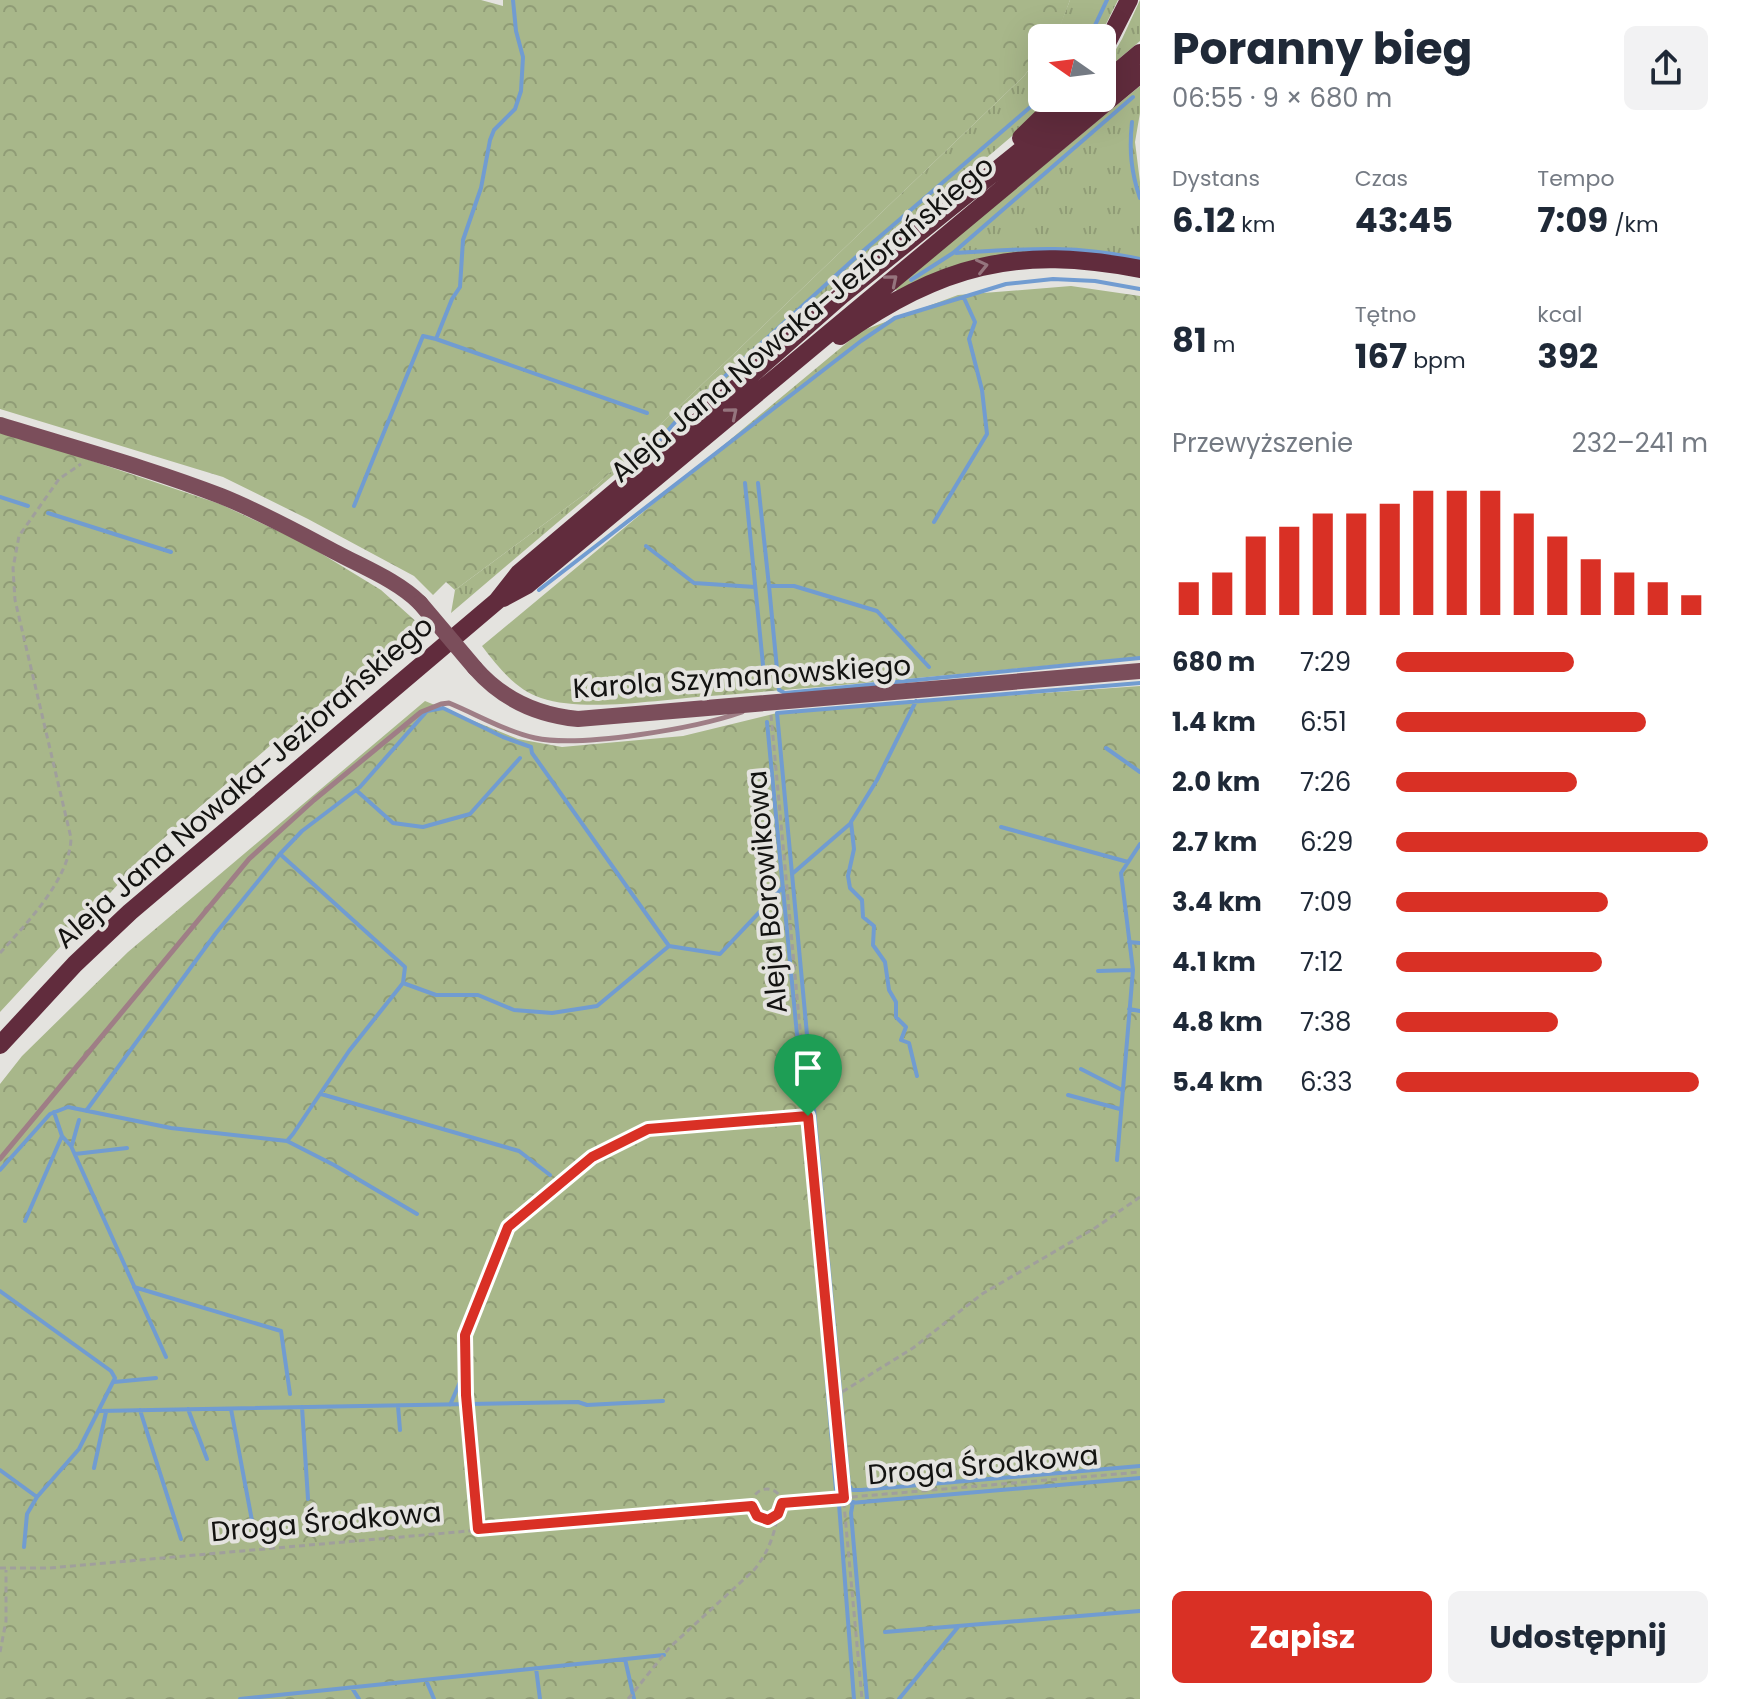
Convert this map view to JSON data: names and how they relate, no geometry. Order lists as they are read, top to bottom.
{
  "streets": {
    "main road": ["Aleja Jana Nowaka-Jeziorańskiego"],
    "street": ["Karola Szymanowskiego"],
    "path": ["Aleja Borowikowa", "Droga Środkowa"]
  },
  "crossings": [
    ["Karola Szymanowskiego", "Aleja Borowikowa"],
    ["Aleja Borowikowa", "Droga Środkowa"]
  ],
  "north": "left",
  "page": {
    "heading": ["Poranny bieg", "06:55 · 9 × 680 m"],
    "stats": [
      ["Dystans", "6.12 km"],
      ["Czas", "43:45"],
      ["Tempo", "7:09 /km"],
      ["81 m"],
      ["Tętno", "167 bpm"],
      ["kcal", "392"]
    ],
    "chart": ["Przewyższenie", "232–241 m"],
    "list": [
      {
        "name": "680 m",
        "note": "7:29"
      },
      {
        "name": "1.4 km",
        "note": "6:51"
      },
      {
        "name": "2.0 km",
        "note": "7:26"
      },
      {
        "name": "2.7 km",
        "note": "6:29"
      },
      {
        "name": "3.4 km",
        "note": "7:09"
      },
      {
        "name": "4.1 km",
        "note": "7:12"
      },
      {
        "name": "4.8 km",
        "note": "7:38"
      },
      {
        "name": "5.4 km",
        "note": "6:33"
      }
    ],
    "buttons": ["Zapisz", "Udostępnij"]
  }
}
